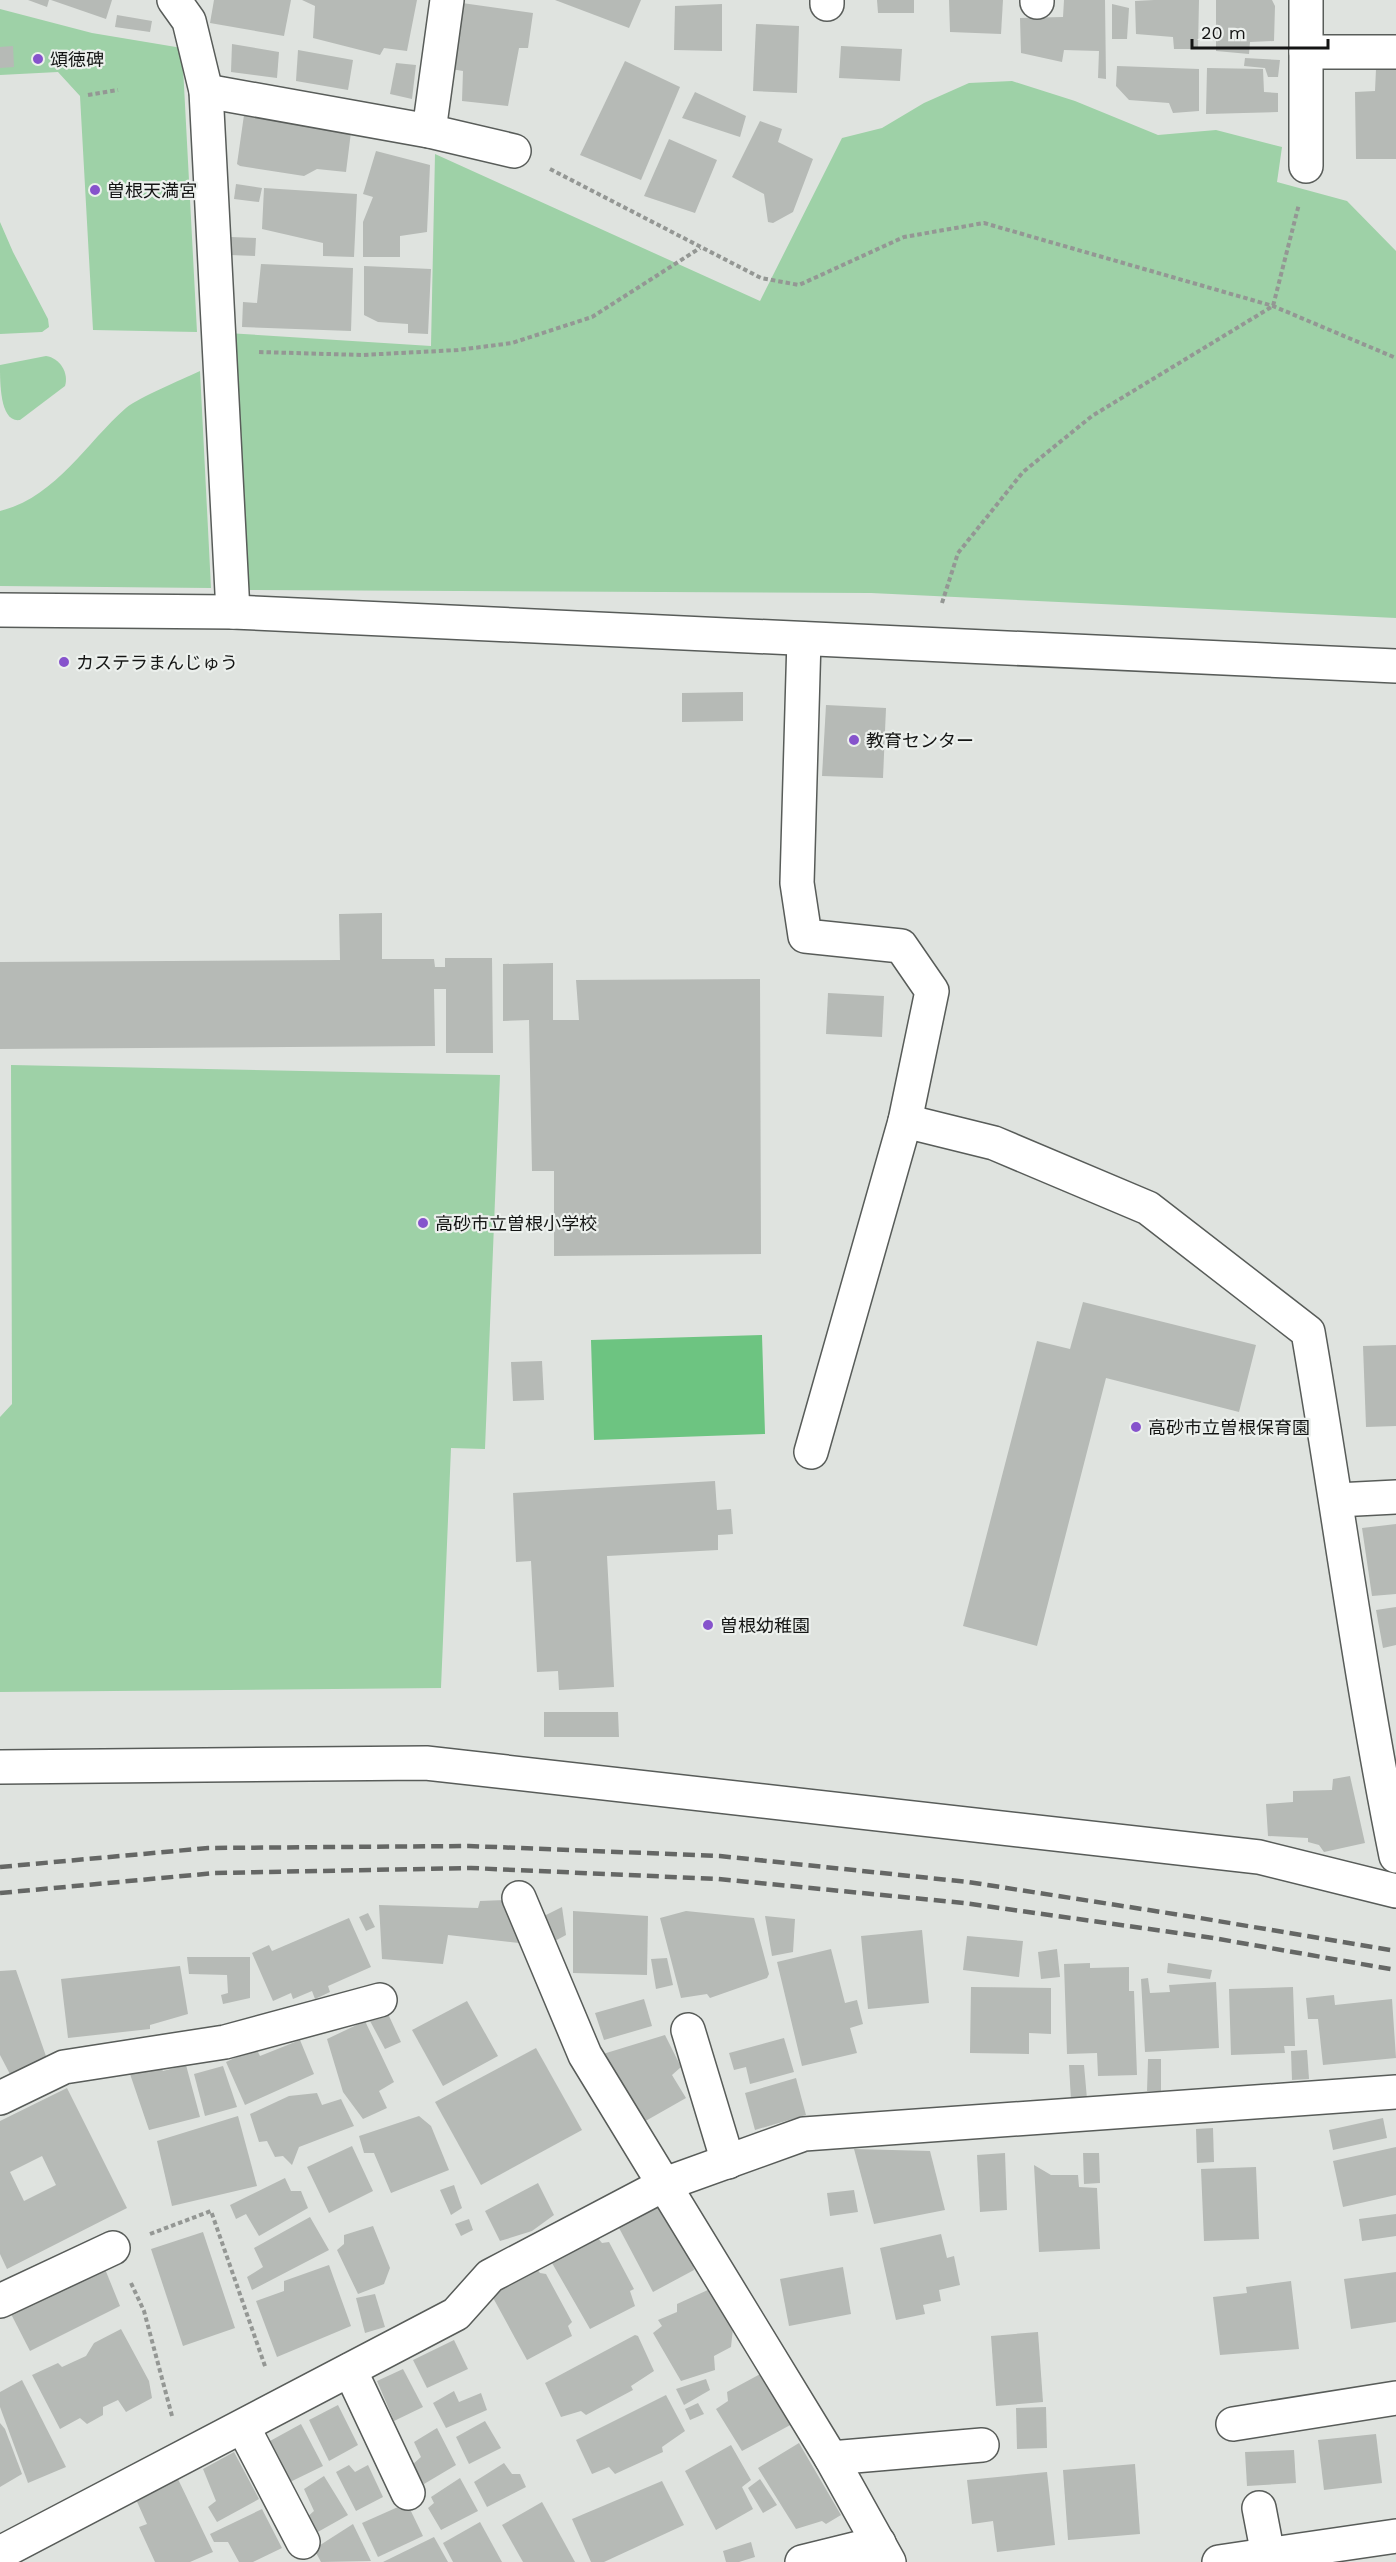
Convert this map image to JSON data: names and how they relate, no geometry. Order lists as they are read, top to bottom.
{
  "places": [
    "頌徳碑",
    "曽根天満宮",
    "カステラまんじゅう",
    "教育センター",
    "高砂市立曽根小学校",
    "高砂市立曽根保育園",
    "曽根幼稚園"
  ],
  "scale_bar": "20 m"
}
